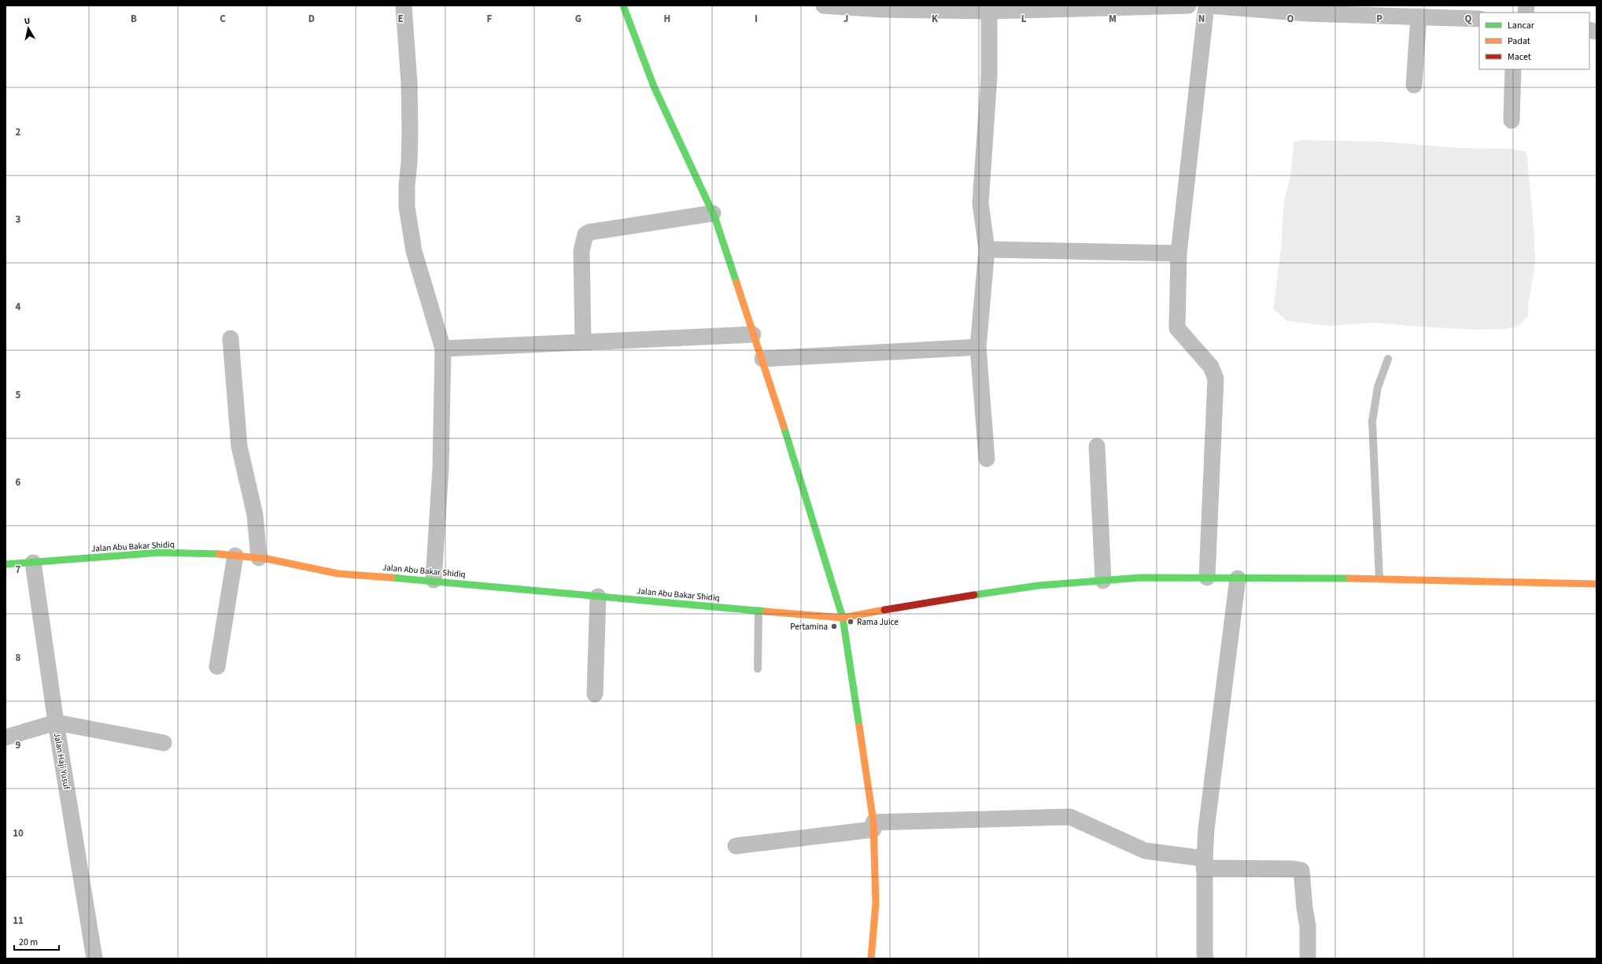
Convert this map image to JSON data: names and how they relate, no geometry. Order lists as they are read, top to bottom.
{
  "streets": {
    "street": ["Jalan Abu Bakar Shidiq", "Jalan Haji Yusuf"]
  },
  "crossings": [
    ["Jalan Abu Bakar Shidiq", "Jalan Haji Yusuf"]
  ],
  "places": ["Rama Juice", "Pertamina"],
  "legend": ["Lancar", "Padat", "Macet"],
  "scale_bar": "20 m",
  "north": "top",
  "grid": {
    "columns": [
      "B",
      "C",
      "D",
      "E",
      "F",
      "G",
      "H",
      "I",
      "J",
      "K",
      "L",
      "M",
      "N",
      "O",
      "P",
      "Q"
    ],
    "rows": [
      "2",
      "3",
      "4",
      "5",
      "6",
      "7",
      "8",
      "9",
      "10",
      "11"
    ]
  }
}
